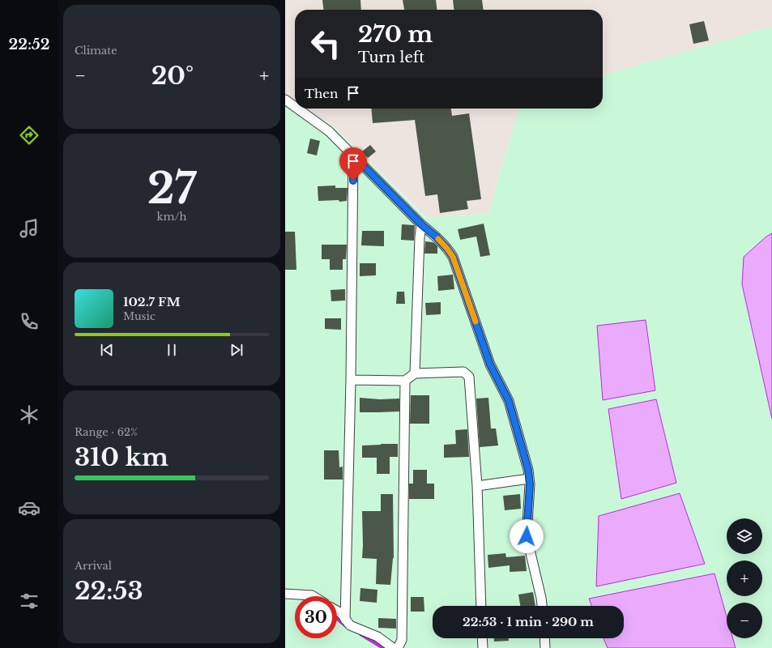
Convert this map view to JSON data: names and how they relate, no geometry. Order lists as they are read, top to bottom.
{
  "page": {
    "tabs": "22:52",
    "tile": [
      "Climate",
      ["27", "km/h"],
      ["Range · 62%", "310 km"],
      ["Arrival", "22:53"]
    ],
    "turn": ["270 m", "Turn left"],
    "heat": ["−", "20°", "+"],
    "then": "Then",
    "song": ["102.7 FM", "Music"],
    "map_buttons": ["+", "−"],
    "limit": "30",
    "trip": "22:53 · 1 min · 290 m"
  }
}
